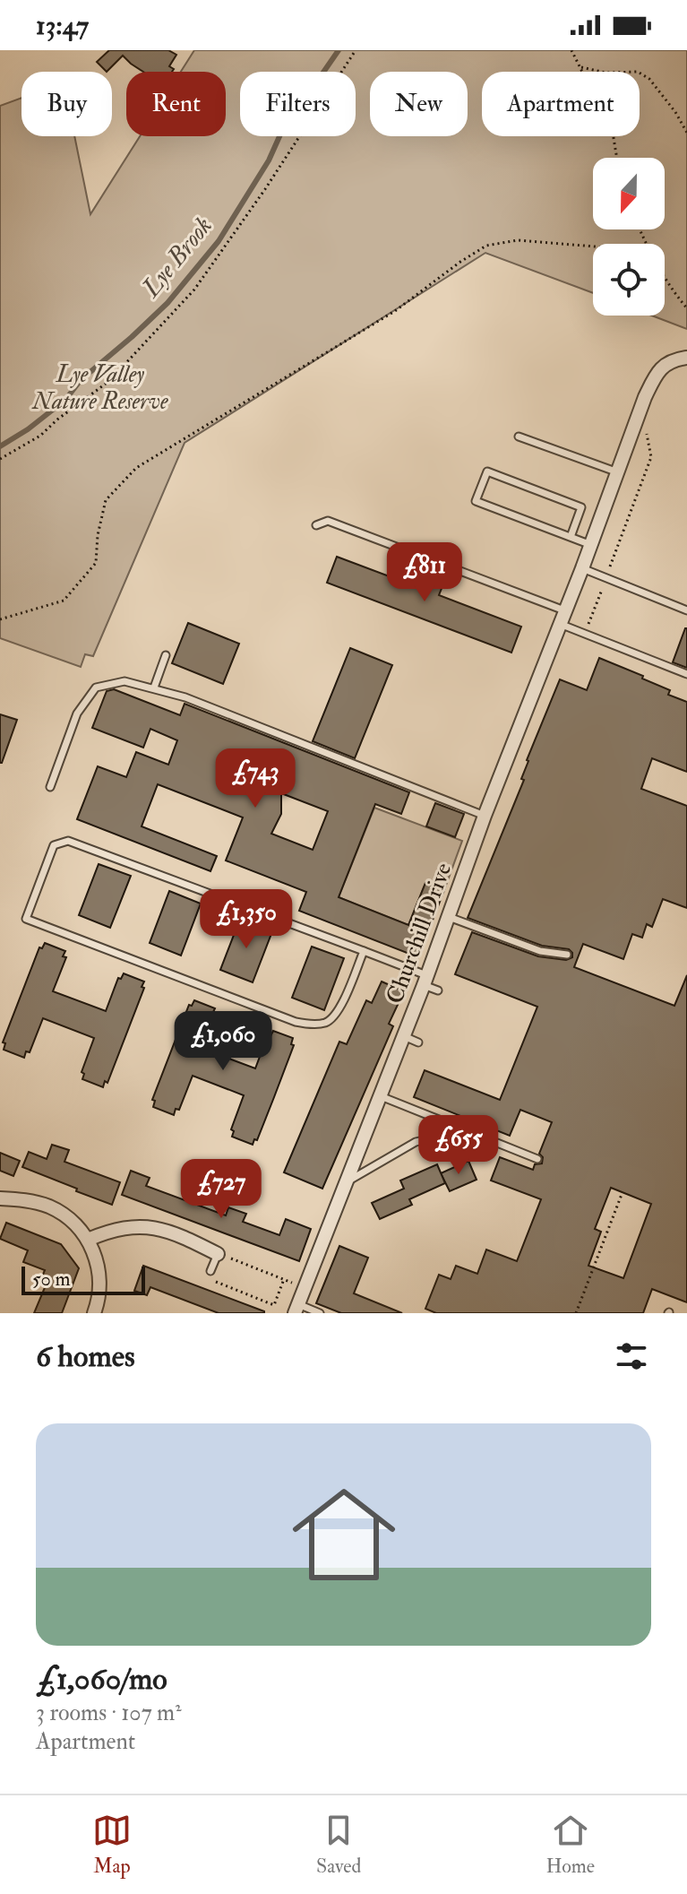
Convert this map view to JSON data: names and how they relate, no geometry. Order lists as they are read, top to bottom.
{
  "streets": {
    "street": ["Churchill Drive"]
  },
  "water": ["Lye Brook"],
  "parks": ["Lye Valley Nature Reserve"],
  "scale_bar": "50 m",
  "north": "bottom",
  "page": {
    "status": "13:47",
    "chip": [
      "Buy",
      "Rent",
      "Filters",
      "New",
      "Apartment"
    ],
    "price": [
      "£811",
      "£743",
      "£1,350",
      "£1,060",
      "£655",
      "£727"
    ],
    "scale": "50 m",
    "heading": "6 homes",
    "list": [
      {
        "name": "£1,060/mo",
        "note": "3 rooms · 107 m² · Apartment"
      }
    ],
    "tabs": ["Map", "Saved", "Home"]
  }
}
